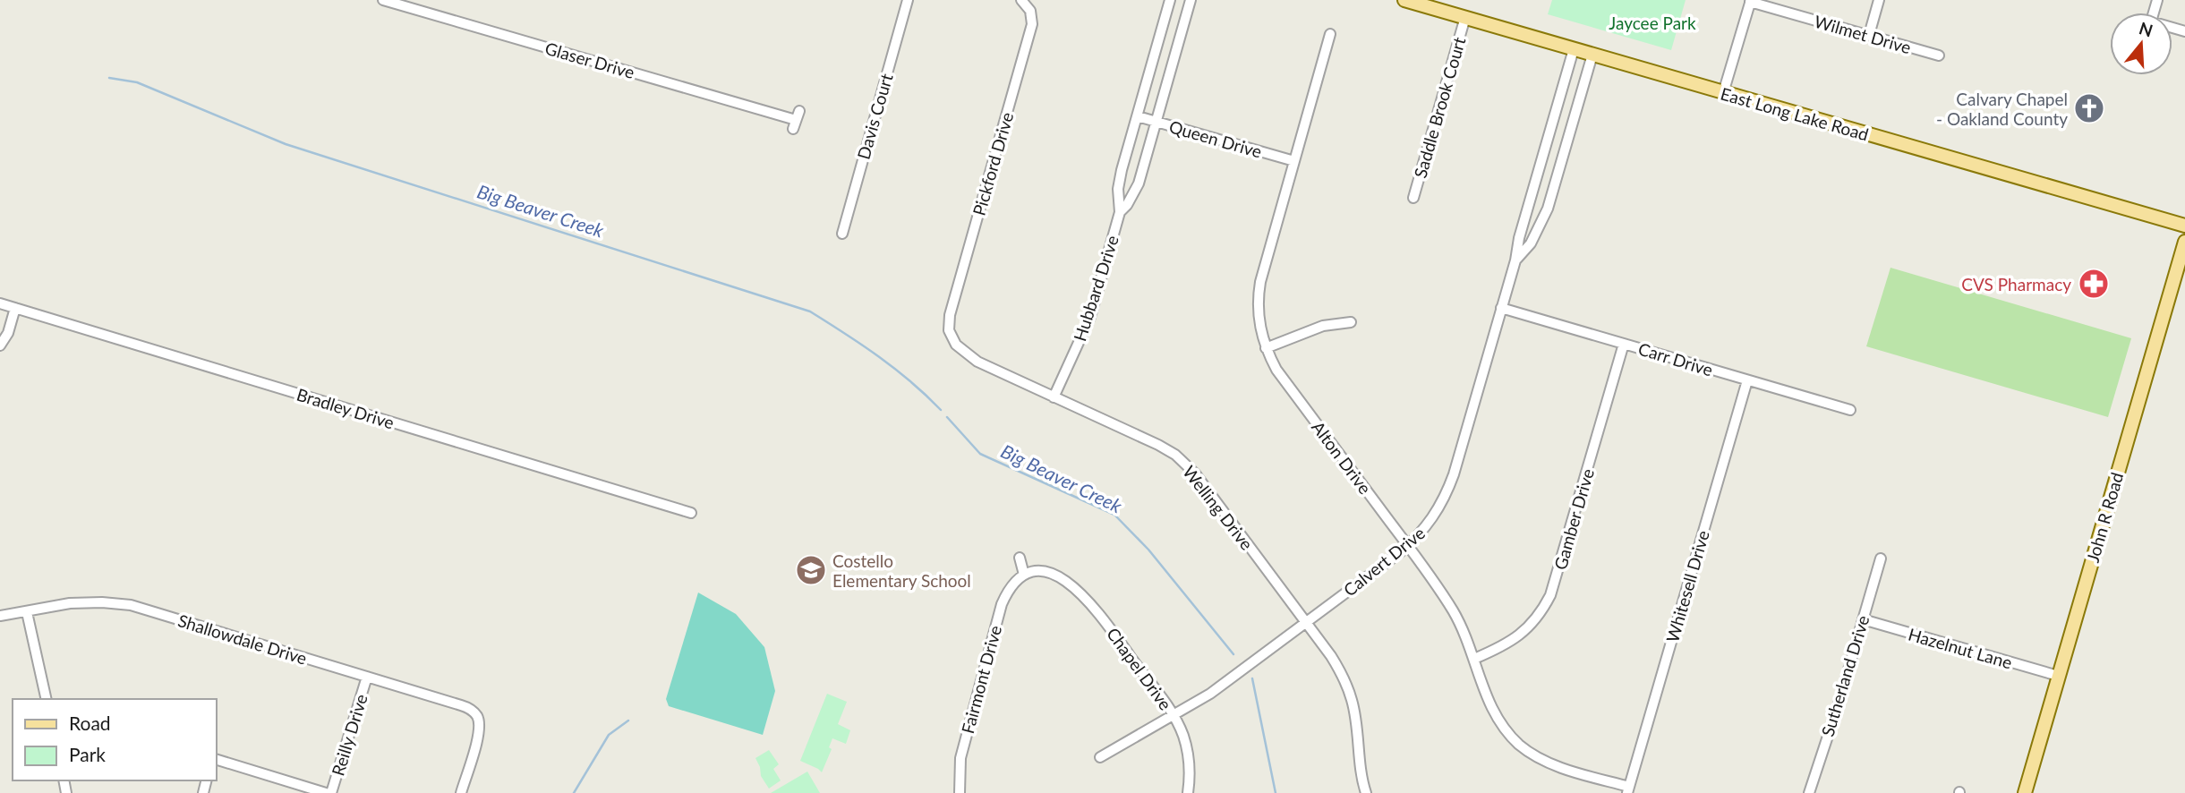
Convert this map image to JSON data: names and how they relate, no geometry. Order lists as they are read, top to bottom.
{
  "streets": {
    "main road": ["East Long Lake Road", "John R Road"],
    "street": [
      "Wilmet Drive",
      "Glaser Drive",
      "Saddle Brook Court",
      "Davis Court",
      "Queen Drive",
      "Pickford Drive",
      "Hubbard Drive",
      "Carr Drive",
      "Bradley Drive",
      "Alton Drive",
      "Welling Drive",
      "Gamber Drive",
      "Calvert Drive",
      "Whitesell Drive",
      "Shallowdale Drive",
      "Hazelnut Lane",
      "Chapel Drive",
      "Sutherland Drive",
      "Fairmont Drive",
      "Reilly Drive"
    ]
  },
  "crossings": [
    ["Saddle Brook Court", "East Long Lake Road"],
    ["East Long Lake Road", "Calvert Drive"],
    ["Queen Drive", "Hubbard Drive"],
    ["Queen Drive", "Alton Drive"],
    ["Pickford Drive", "Welling Drive"],
    ["Hubbard Drive", "Welling Drive"],
    ["Carr Drive", "Gamber Drive"],
    ["Carr Drive", "Calvert Drive"],
    ["Carr Drive", "Whitesell Drive"],
    ["Alton Drive", "Gamber Drive"],
    ["Alton Drive", "Calvert Drive"],
    ["Alton Drive", "Whitesell Drive"],
    ["Welling Drive", "Calvert Drive"],
    ["John R Road", "Hazelnut Lane"],
    ["Calvert Drive", "Chapel Drive"],
    ["Shallowdale Drive", "Reilly Drive"],
    ["Hazelnut Lane", "Sutherland Drive"],
    ["Chapel Drive", "Fairmont Drive"]
  ],
  "water": ["Big Beaver Creek"],
  "parks": ["Jaycee Park"],
  "places": {
    "church": ["Calvary Chapel - Oakland County"],
    "pharmacy": ["CVS Pharmacy"],
    "school or university": ["Costello Elementary School"]
  },
  "legend": ["Road", "Park"],
  "north": "top"
}
